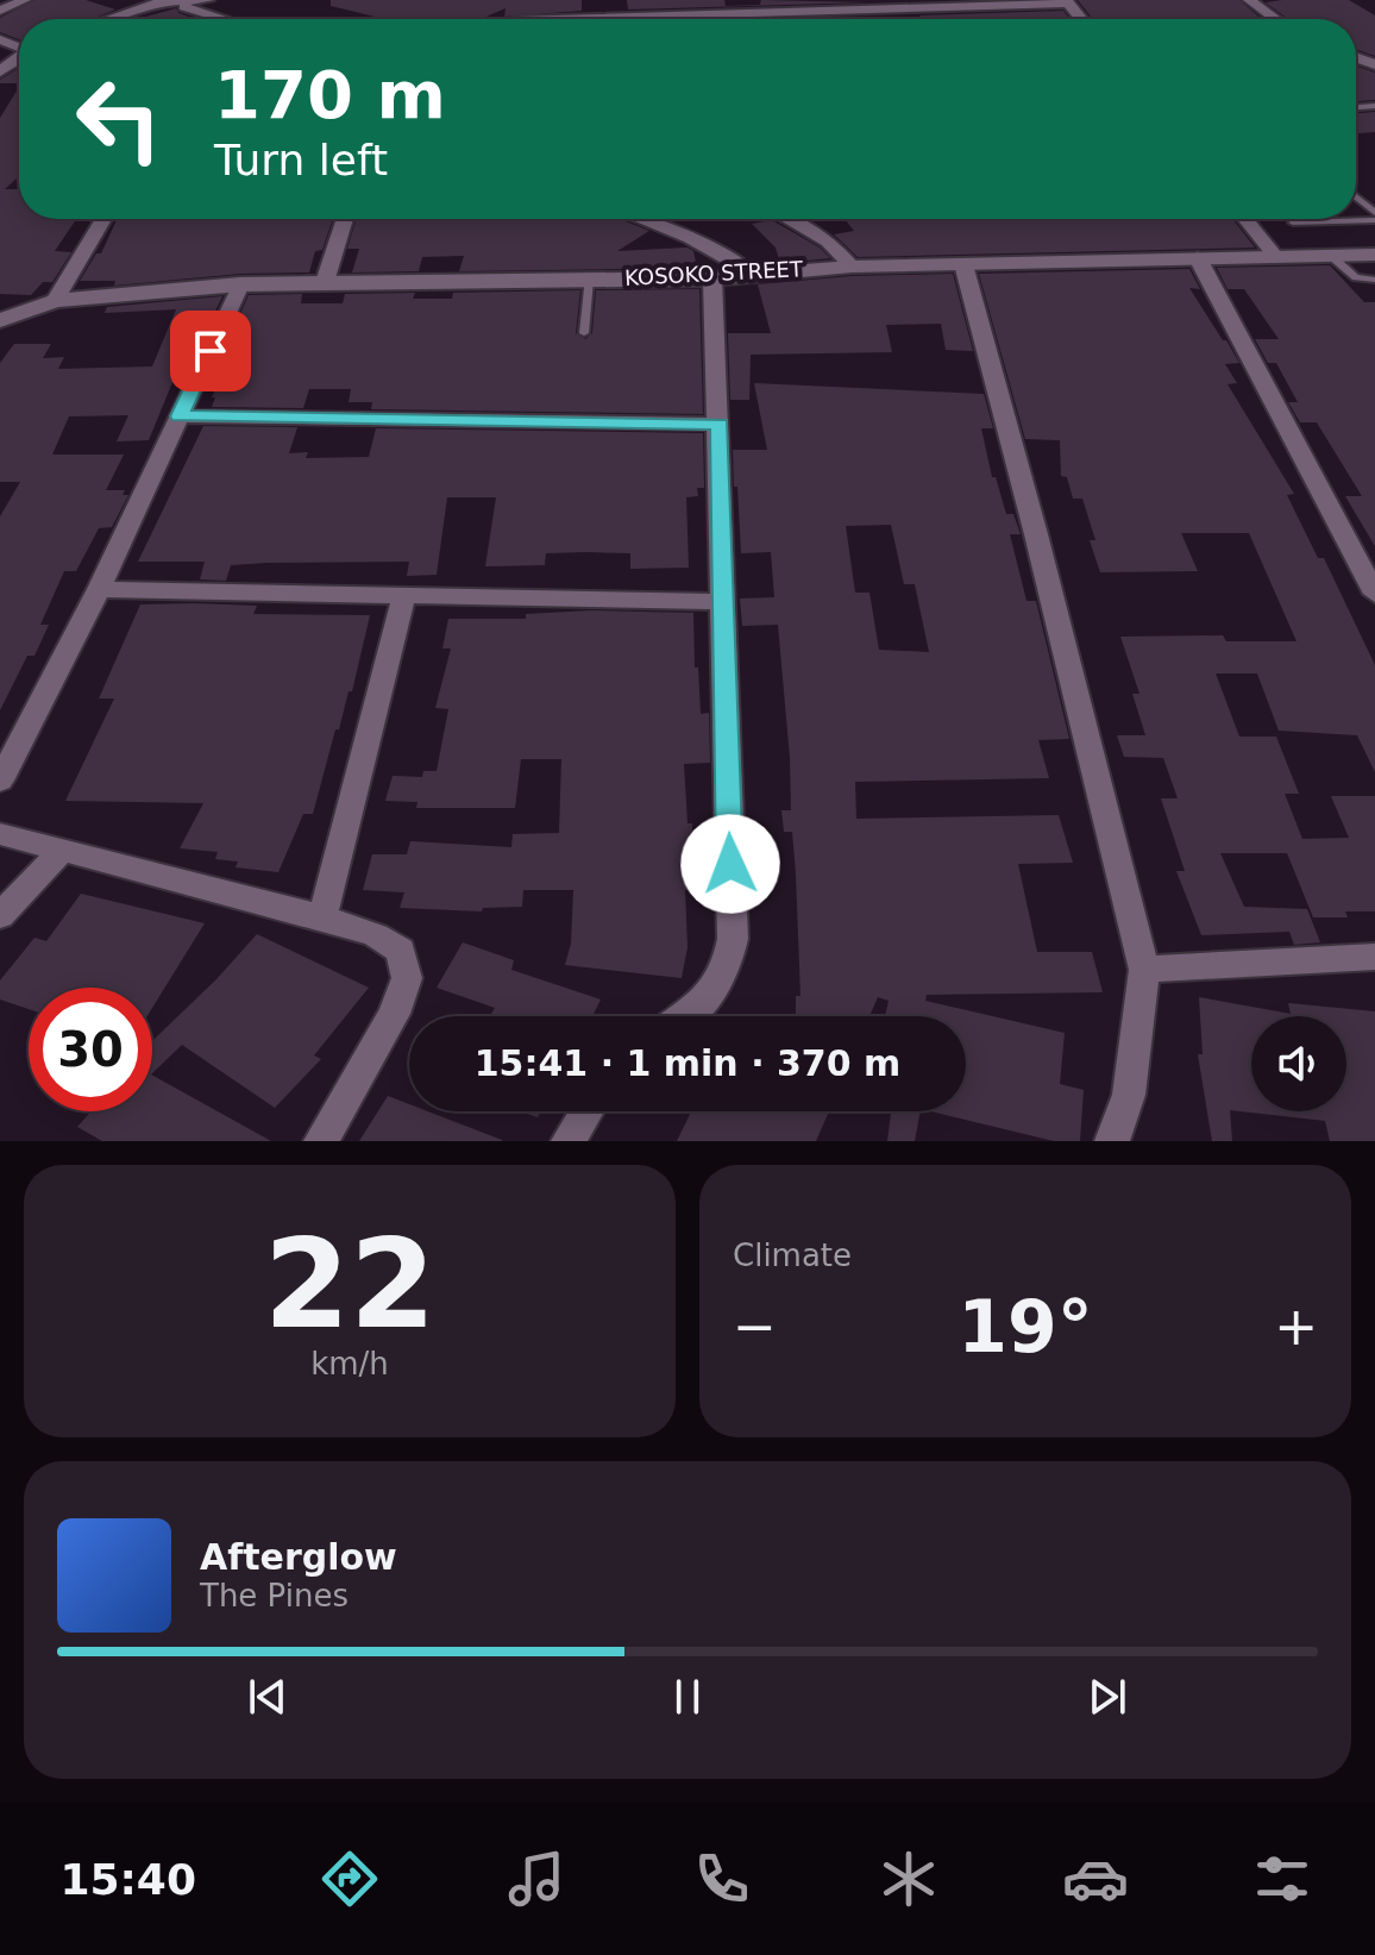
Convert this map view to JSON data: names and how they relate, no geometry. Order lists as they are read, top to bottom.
{
  "streets": {
    "street": ["KOSOKO STREET"]
  },
  "page": {
    "turn": ["170 m", "Turn left"],
    "limit": "30",
    "trip": "15:41 · 1 min · 370 m",
    "tile": [
      ["22", "km/h"],
      "Climate"
    ],
    "heat": ["−", "19°", "+"],
    "song": ["Afterglow", "The Pines"],
    "tabs": "15:40"
  }
}
